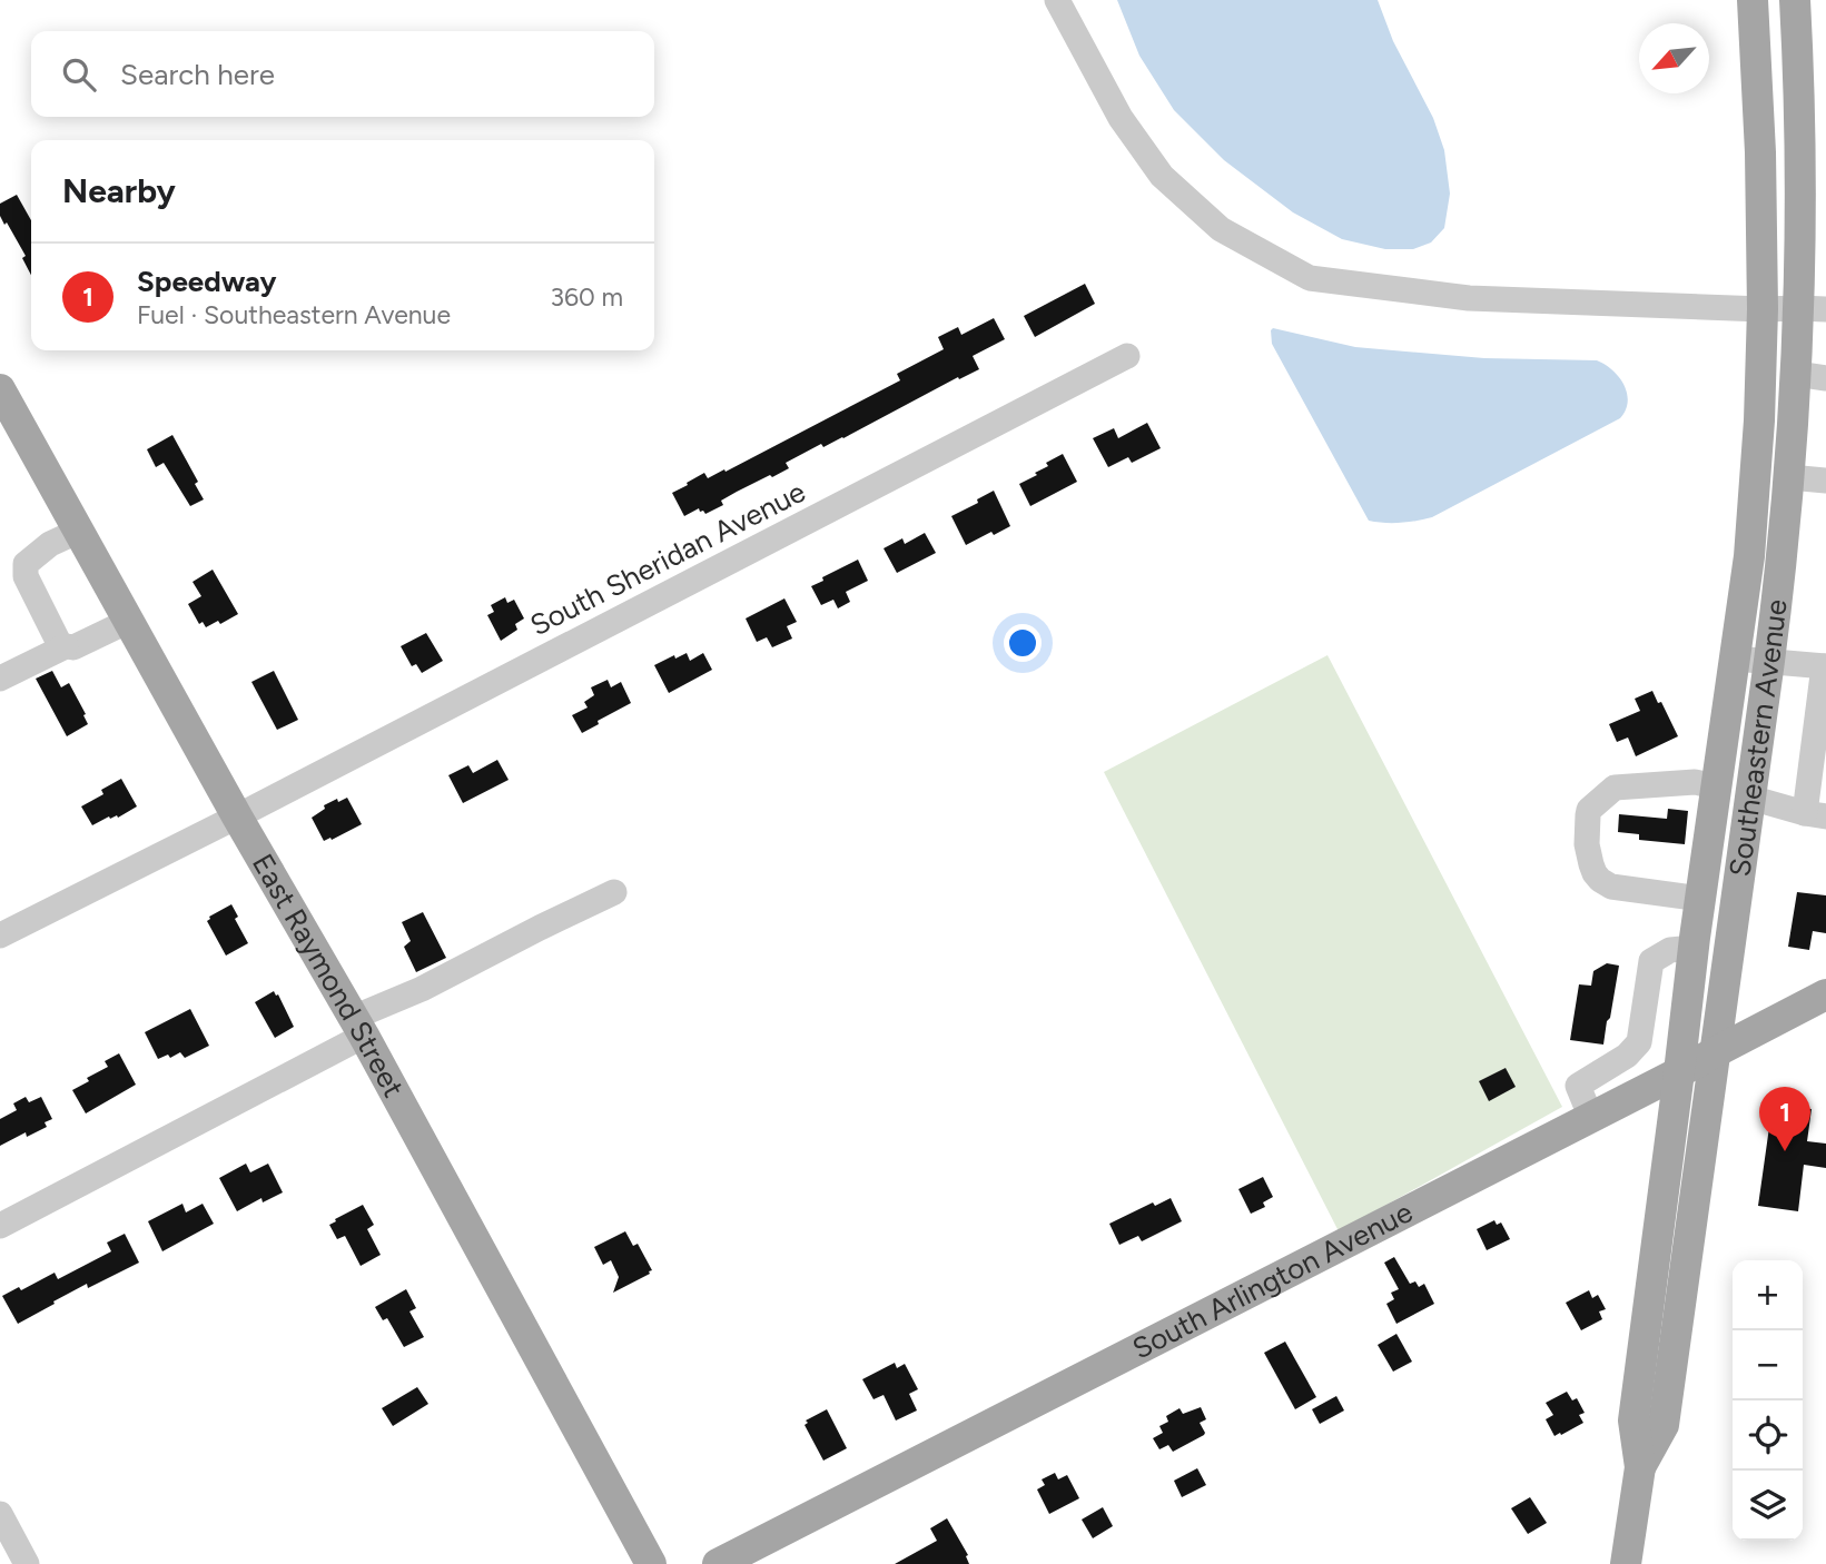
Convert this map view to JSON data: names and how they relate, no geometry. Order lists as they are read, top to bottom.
{
  "streets": {
    "main road": ["Southeastern Avenue", "East Raymond Street", "South Arlington Avenue"],
    "street": ["South Sheridan Avenue"]
  },
  "crossings": [
    ["South Sheridan Avenue", "East Raymond Street"],
    ["Southeastern Avenue", "South Arlington Avenue"]
  ],
  "north": "bottom left",
  "page": {
    "search": "Search here",
    "heading": "Nearby",
    "list": [
      {
        "mark": "1",
        "name": "Speedway",
        "note": "Fuel · Southeastern Avenue",
        "value": "360 m"
      }
    ],
    "pins": "1",
    "map_buttons": ["+", "−"]
  }
}
